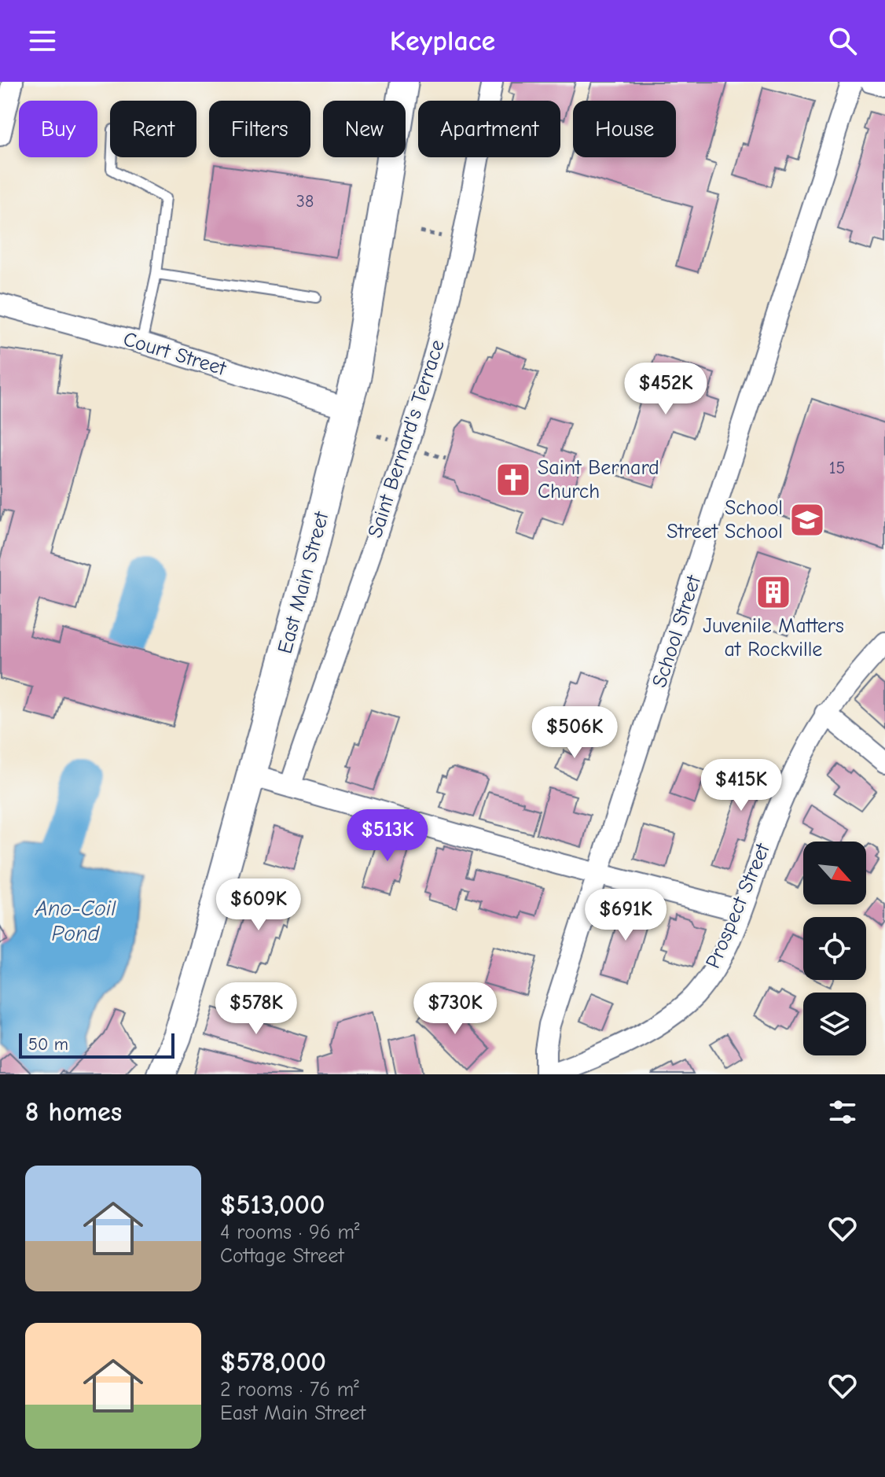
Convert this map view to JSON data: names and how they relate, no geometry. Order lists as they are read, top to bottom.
{
  "streets": {
    "main road": ["East Main Street"],
    "street": [
      "Court Street",
      "Saint Bernard's Terrace",
      "School Street",
      "Prospect Street"
    ]
  },
  "crossings": [
    ["Court Street", "East Main Street"],
    ["School Street", "Prospect Street"]
  ],
  "water": ["Ano-Coil Pond"],
  "places": {
    "church": ["Saint Bernard Church"],
    "school or university": ["School Street School"],
    "building": ["Juvenile Matters at Rockville"]
  },
  "house_numbers": ["38", "15"],
  "scale_bar": "50 m",
  "north": "bottom right",
  "page": {
    "header": "Keyplace",
    "chip": [
      "Buy",
      "Rent",
      "Filters",
      "New",
      "Apartment",
      "House"
    ],
    "price": [
      "$452K",
      "$506K",
      "$415K",
      "$513K",
      "$609K",
      "$691K",
      "$578K",
      "$730K"
    ],
    "scale": "50 m",
    "heading": "8 homes",
    "list": [
      {
        "name": "$513,000",
        "note": "4 rooms · 96 m² · Cottage Street"
      },
      {
        "name": "$578,000",
        "note": "2 rooms · 76 m² · East Main Street"
      }
    ]
  }
}
